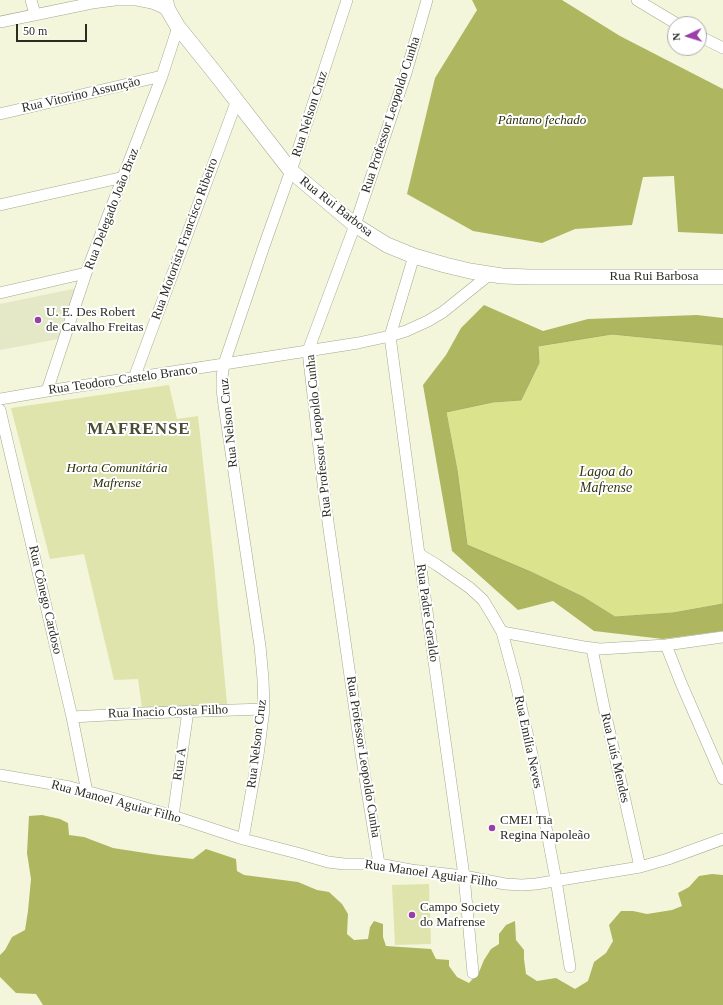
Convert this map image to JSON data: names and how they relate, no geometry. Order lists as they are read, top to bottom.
{
  "streets": {
    "street": [
      "Rua Vitorino Assunção",
      "Rua Nelson Cruz",
      "Rua Professor Leopoldo Cunha",
      "Rua Rui Barbosa",
      "Rua Delegado João Braz",
      "Rua Motorista Francisco Ribeiro",
      "Rua Teodoro Castelo Branco",
      "Rua Cônego Cardoso",
      "Rua Padre Geraldo",
      "Rua Inacio Costa Filho",
      "Rua Emília Neves",
      "Rua Luís Mendes",
      "Rua A",
      "Rua Manoel Aguiar Filho"
    ]
  },
  "crossings": [
    ["Rua Vitorino Assunção", "Rua Delegado João Braz"],
    ["Rua Nelson Cruz", "Rua Rui Barbosa"],
    ["Rua Nelson Cruz", "Rua Teodoro Castelo Branco"],
    ["Rua Nelson Cruz", "Rua Inacio Costa Filho"],
    ["Rua Nelson Cruz", "Rua Manoel Aguiar Filho"],
    ["Rua Professor Leopoldo Cunha", "Rua Rui Barbosa"],
    ["Rua Professor Leopoldo Cunha", "Rua Teodoro Castelo Branco"],
    ["Rua Professor Leopoldo Cunha", "Rua Manoel Aguiar Filho"],
    ["Rua Rui Barbosa", "Rua Delegado João Braz"],
    ["Rua Rui Barbosa", "Rua Motorista Francisco Ribeiro"],
    ["Rua Rui Barbosa", "Rua Teodoro Castelo Branco"],
    ["Rua Rui Barbosa", "Rua Padre Geraldo"],
    ["Rua Delegado João Braz", "Rua Teodoro Castelo Branco"],
    ["Rua Motorista Francisco Ribeiro", "Rua Teodoro Castelo Branco"],
    ["Rua Teodoro Castelo Branco", "Rua Padre Geraldo"],
    ["Rua Cônego Cardoso", "Rua Inacio Costa Filho"],
    ["Rua Cônego Cardoso", "Rua Manoel Aguiar Filho"],
    ["Rua Padre Geraldo", "Rua Emília Neves"],
    ["Rua Padre Geraldo", "Rua Manoel Aguiar Filho"],
    ["Rua Inacio Costa Filho", "Rua A"],
    ["Rua Emília Neves", "Rua Manoel Aguiar Filho"],
    ["Rua Luís Mendes", "Rua Manoel Aguiar Filho"],
    ["Rua A", "Rua Manoel Aguiar Filho"]
  ],
  "districts": ["MAFRENSE"],
  "water": ["Lagoa do Mafrense"],
  "parks": ["Pântano fechado", "Horta Comunitária Mafrense"],
  "places": ["U. E. Des Robert de Cavalho Freitas", "CMEI Tia Regina Napoleão", "Campo Society do Mafrense"],
  "scale_bar": "50 m",
  "north": "left"
}
